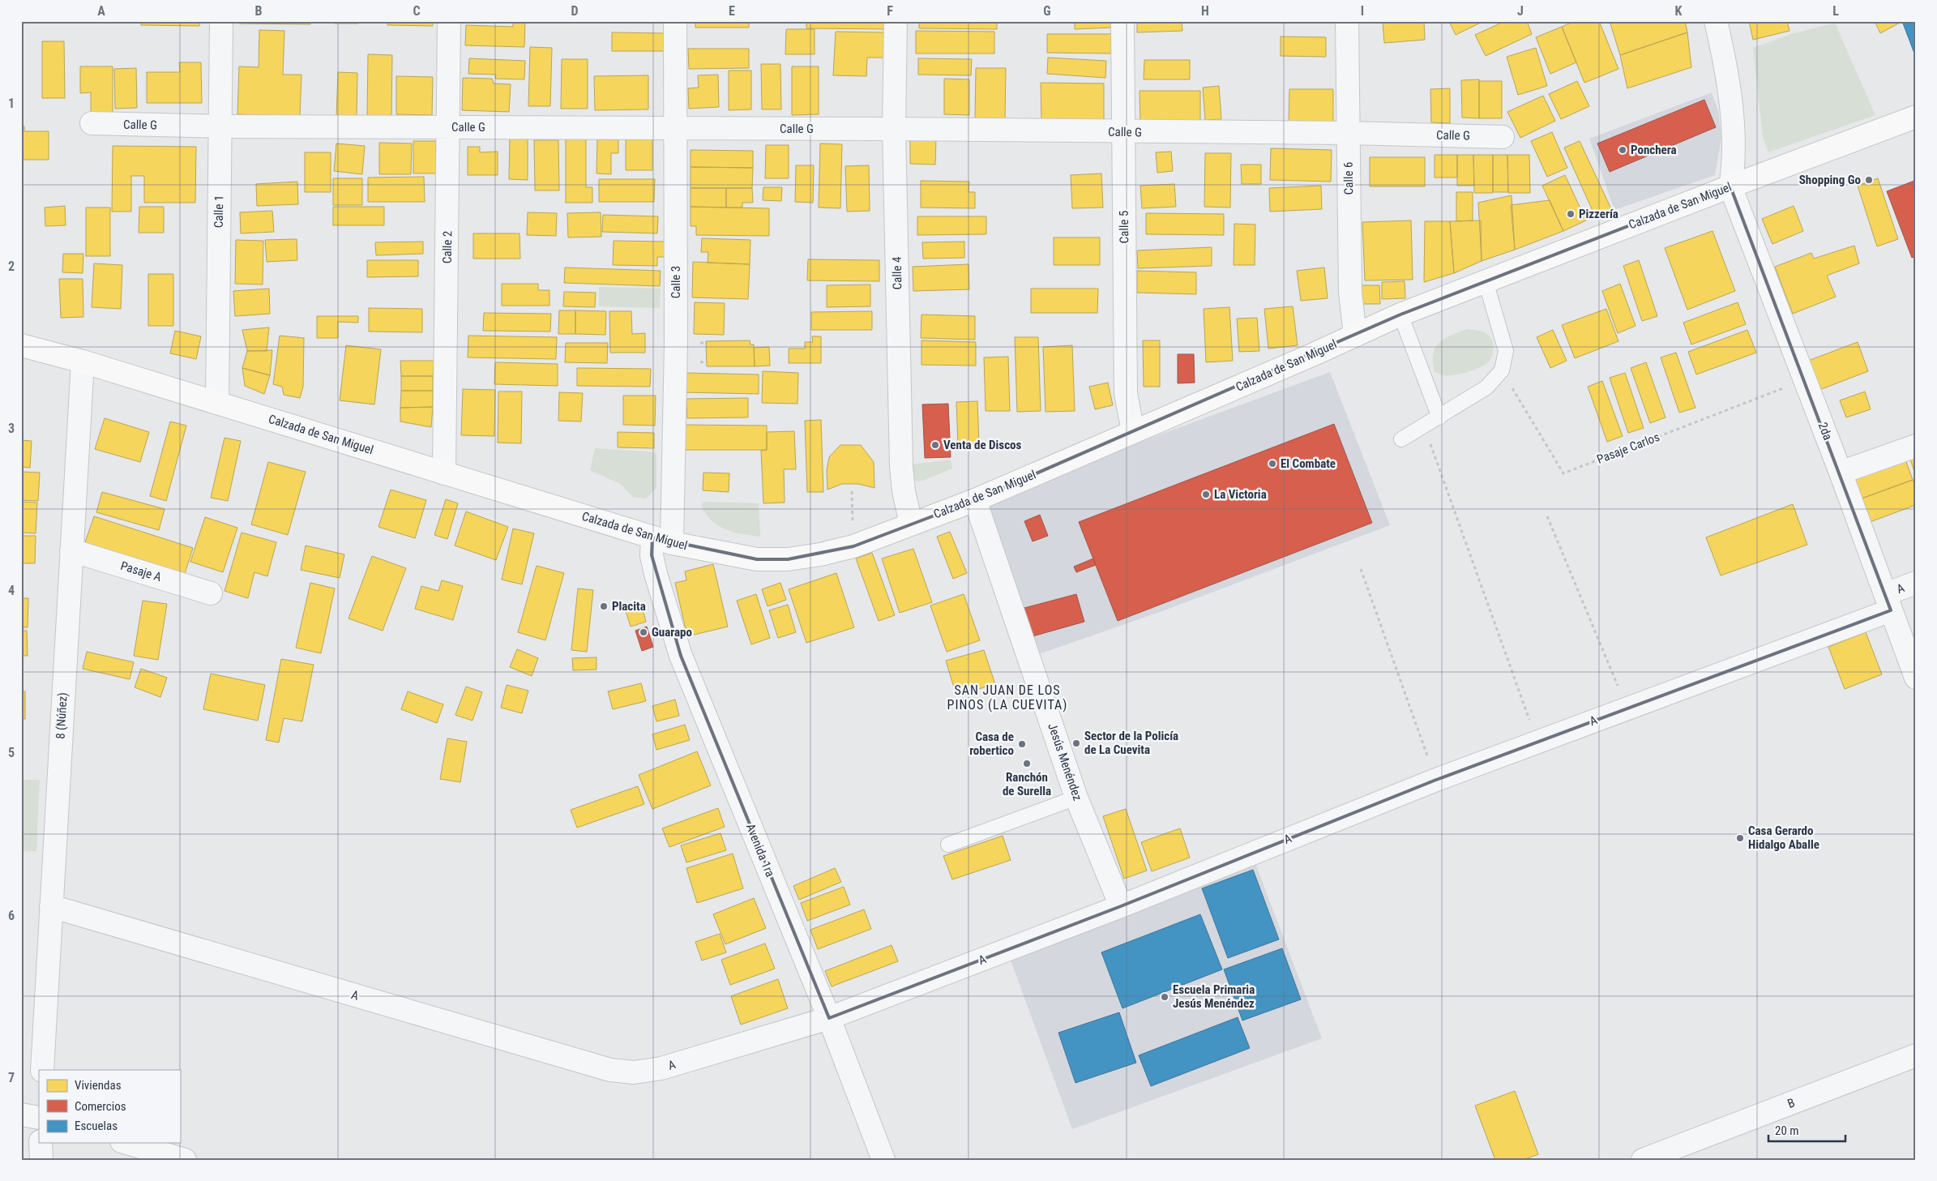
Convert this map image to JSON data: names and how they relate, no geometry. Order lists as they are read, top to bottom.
{
  "streets": {
    "main road": ["Calzada de San Miguel"],
    "street": [
      "Calle G",
      "Calle 6",
      "Calle 1",
      "Calle 5",
      "Calle 2",
      "Calle 4",
      "Calle 3",
      "2da",
      "Pasaje A",
      "A",
      "8 (Núñez)",
      "Jesús Menéndez",
      "Avenida 1ra",
      "B"
    ],
    "path": ["Pasaje Carlos"]
  },
  "crossings": [
    ["Calle G", "Calle 6"],
    ["Calle G", "Calle 1"],
    ["Calle G", "Calle 5"],
    ["Calle G", "Calle 2"],
    ["Calle G", "Calle 4"],
    ["Calle G", "Calle 3"],
    ["Calle 6", "Calzada de San Miguel"],
    ["Calzada de San Miguel", "Calle 1"],
    ["Calzada de San Miguel", "Calle 5"],
    ["Calzada de San Miguel", "Calle 2"],
    ["Calzada de San Miguel", "Calle 4"],
    ["Calzada de San Miguel", "Calle 3"],
    ["Calzada de San Miguel", "2da"],
    ["Calzada de San Miguel", "8 (Núñez)"],
    ["Calzada de San Miguel", "Jesús Menéndez"],
    ["Calzada de San Miguel", "Avenida 1ra"],
    ["Calle 3", "Avenida 1ra"],
    ["2da", "Pasaje Carlos"],
    ["2da", "A"],
    ["Pasaje A", "8 (Núñez)"],
    ["A", "8 (Núñez)"],
    ["A", "Jesús Menéndez"],
    ["A", "Avenida 1ra"]
  ],
  "districts": ["SAN JUAN DE LOS PINOS (LA CUEVITA)"],
  "places": [
    "Ponchera",
    "Shopping Go",
    "Pizzería",
    "Venta de Discos",
    "El Combate",
    "La Victoria",
    "Placita",
    "Guarapo",
    "Sector de la Policía de La Cuevita",
    "Casa de robertico",
    "Ranchón de Surella",
    "Casa Gerardo Hidalgo Aballe",
    "Escuela Primaria Jesús Menéndez"
  ],
  "legend": ["Viviendas", "Comercios", "Escuelas"],
  "scale_bar": "20 m",
  "grid": {
    "columns": [
      "A",
      "B",
      "C",
      "D",
      "E",
      "F",
      "G",
      "H",
      "I",
      "J",
      "K",
      "L"
    ],
    "rows": [
      "1",
      "2",
      "3",
      "4",
      "5",
      "6",
      "7"
    ]
  }
}
